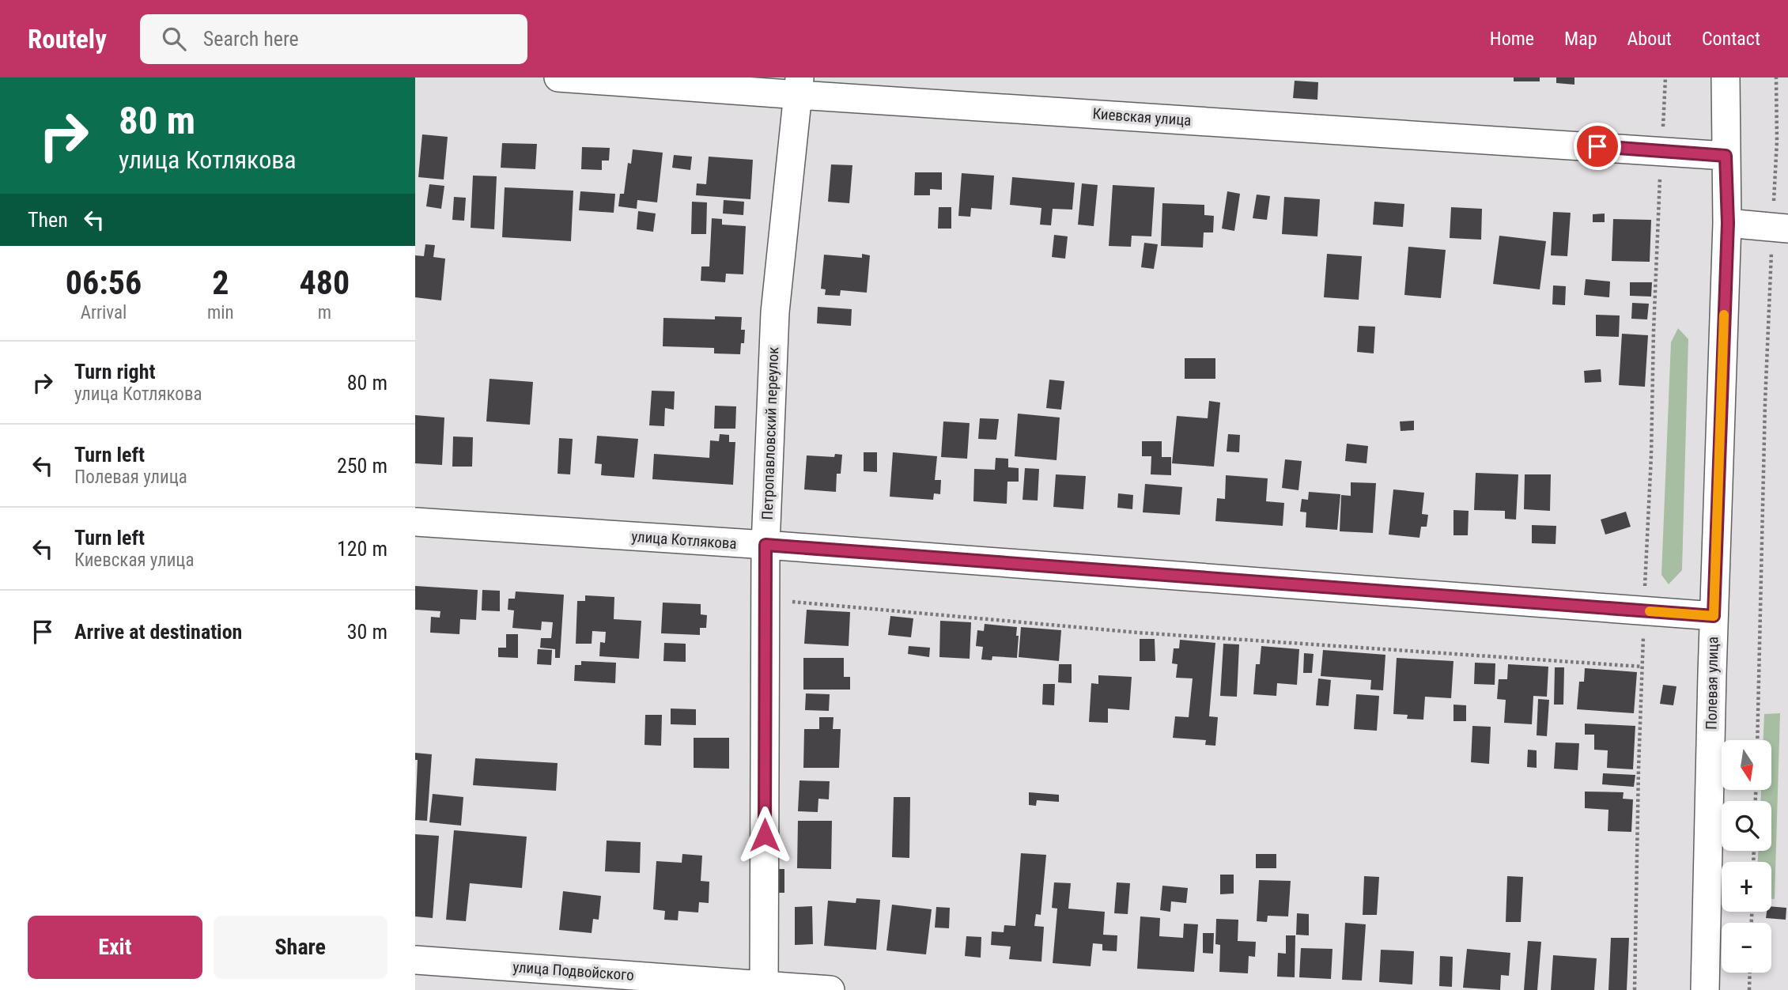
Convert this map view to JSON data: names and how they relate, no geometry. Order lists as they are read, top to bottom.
{
  "streets": {
    "street": [
      "Киевская улица",
      "Петропавловский переулок",
      "улица Котлякова",
      "Полевая улица",
      "улица Подвойского"
    ]
  },
  "crossings": [
    ["Киевская улица", "Петропавловский переулок"],
    ["Киевская улица", "Полевая улица"],
    ["Петропавловский переулок", "улица Котлякова"],
    ["Петропавловский переулок", "улица Подвойского"],
    ["улица Котлякова", "Полевая улица"]
  ],
  "north": "bottom",
  "page": {
    "header": "Routely",
    "search": "Search here",
    "nav": [
      "Home",
      "Map",
      "About",
      "Contact"
    ],
    "turn": ["80 m", "улица Котлякова"],
    "then": "Then",
    "eta": [
      "06:56",
      "Arrival",
      "2",
      "min",
      "480",
      "m"
    ],
    "list": [
      {
        "name": "Turn right",
        "note": "улица Котлякова",
        "value": "80 m"
      },
      {
        "name": "Turn left",
        "note": "Полевая улица",
        "value": "250 m"
      },
      {
        "name": "Turn left",
        "note": "Киевская улица",
        "value": "120 m"
      },
      {
        "name": "Arrive at destination",
        "value": "30 m"
      }
    ],
    "map_buttons": ["+", "−"],
    "buttons": ["Exit", "Share"]
  }
}
